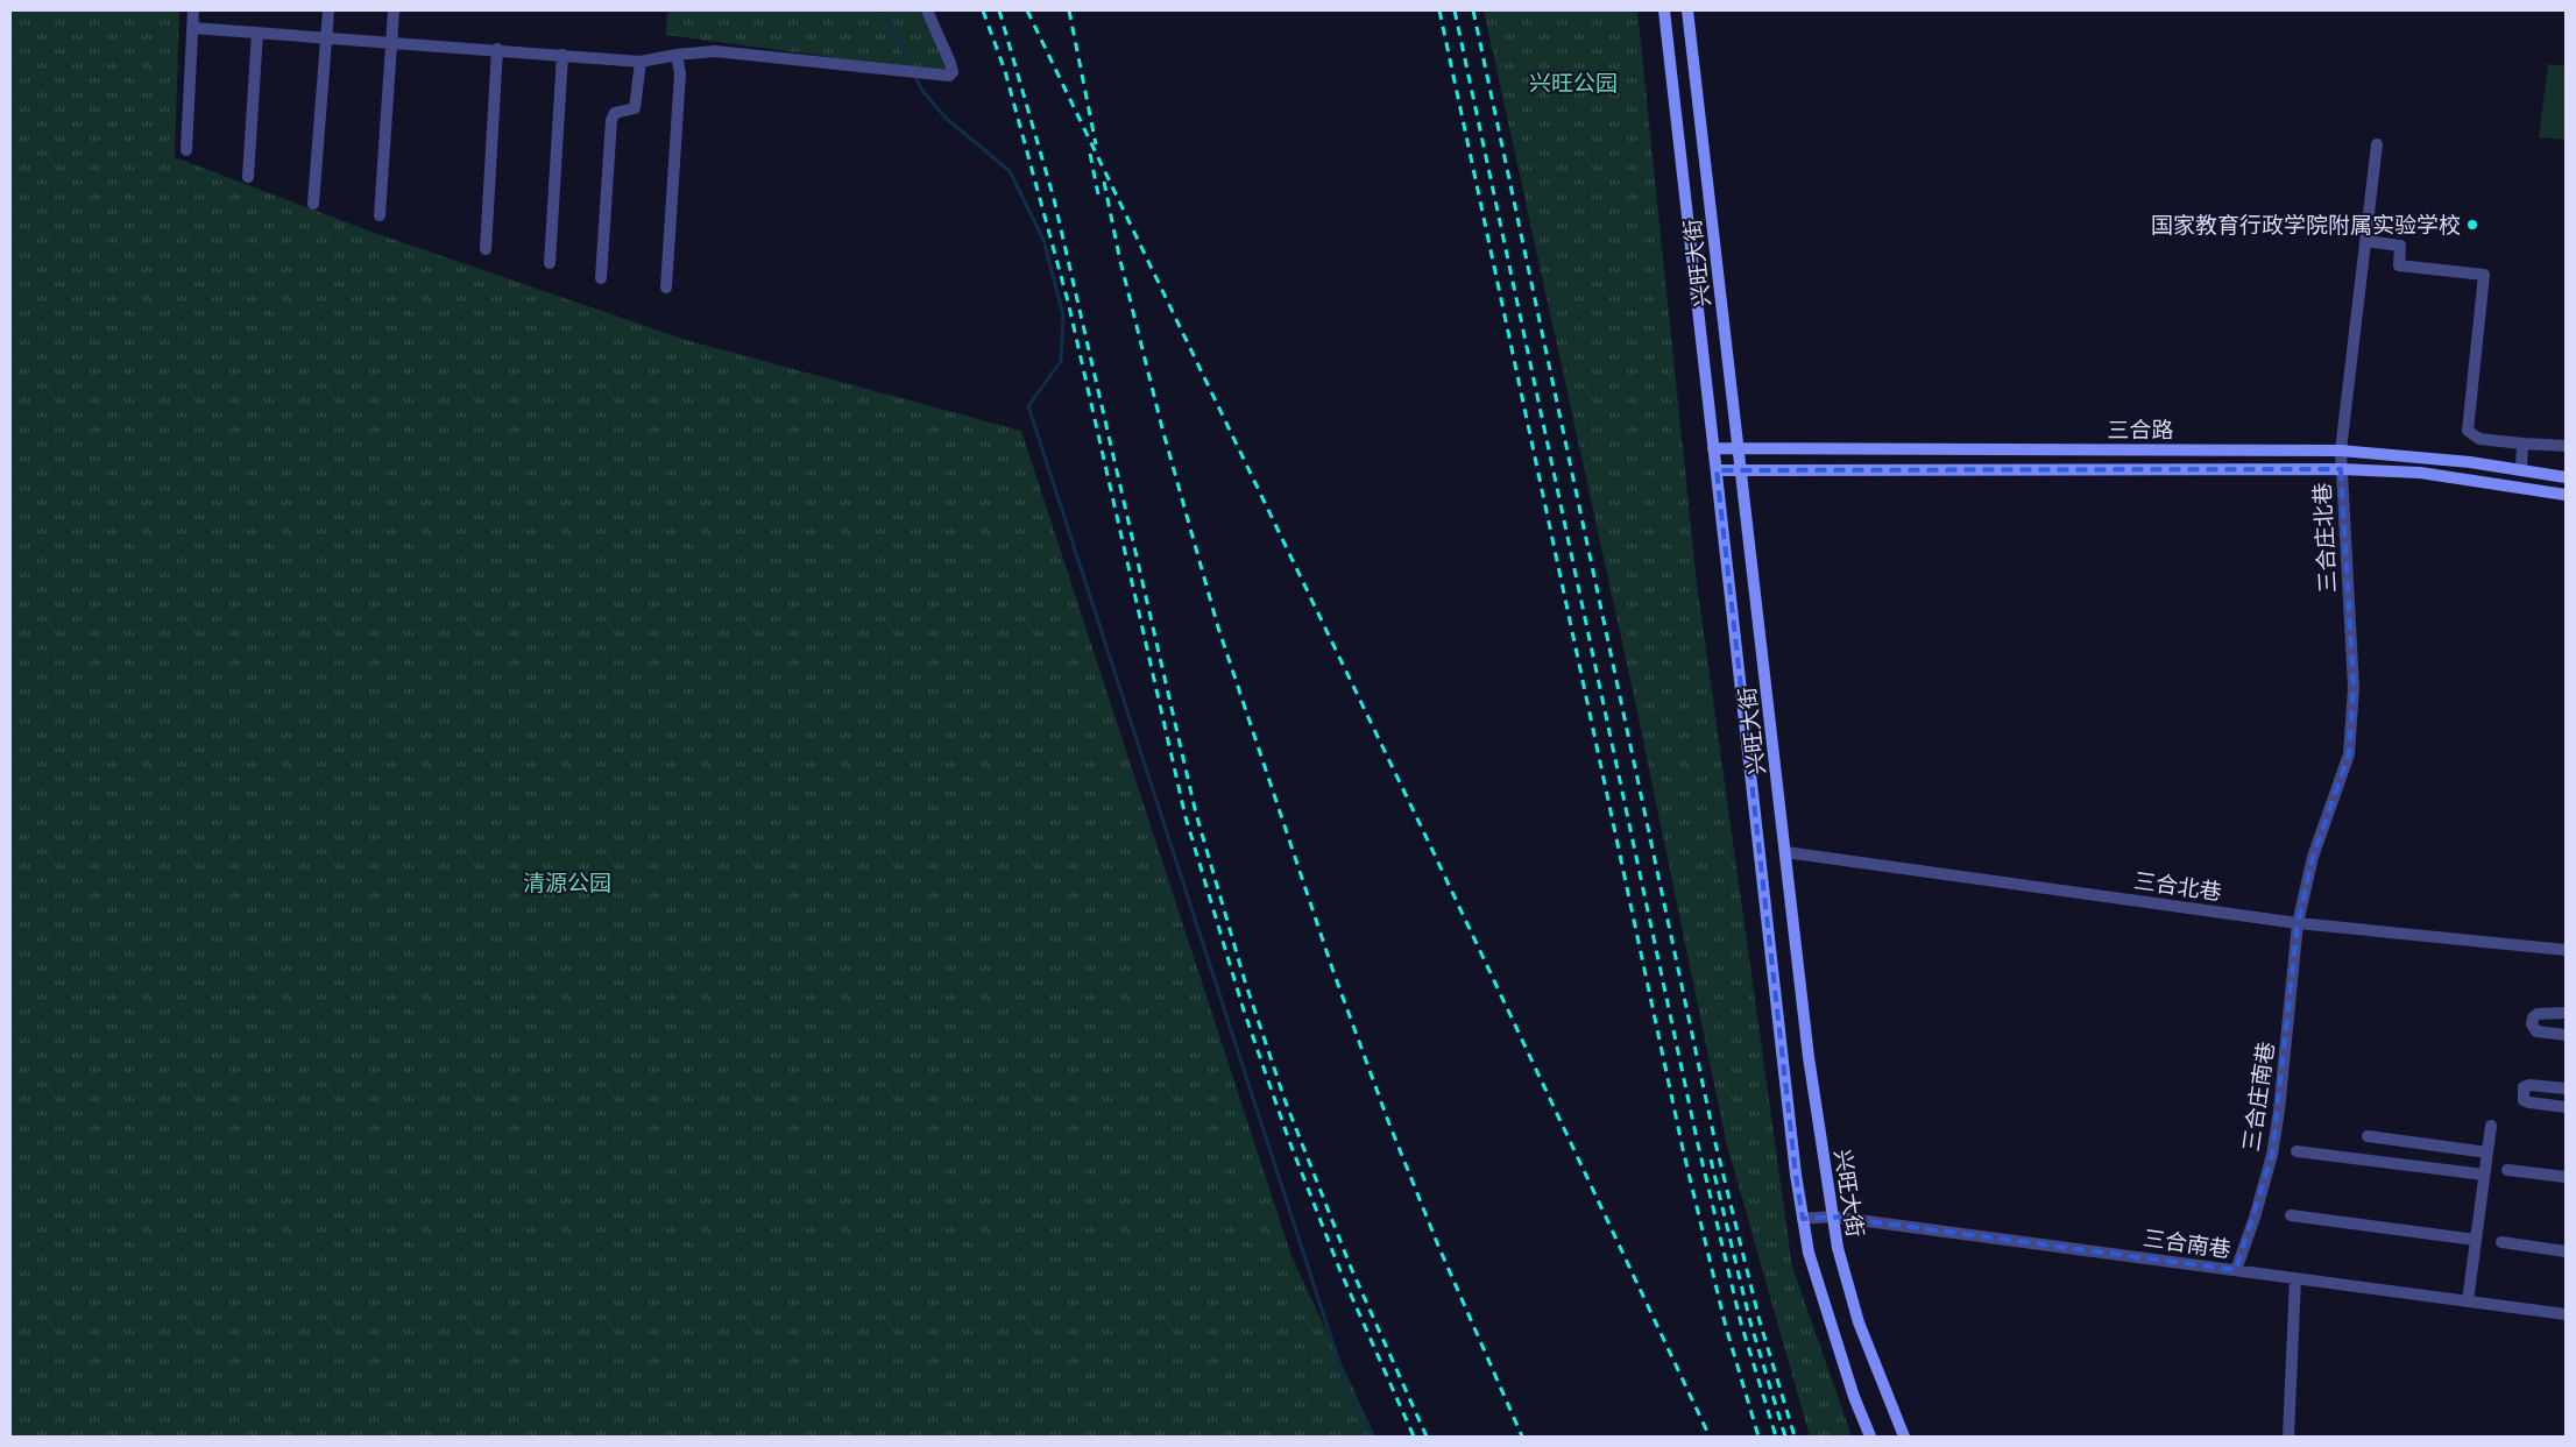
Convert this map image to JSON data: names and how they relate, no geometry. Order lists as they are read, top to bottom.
{
  "streets": {
    "main road": ["兴旺大街", "三合路"],
    "street": [
      "三合庄北巷",
      "三合北巷",
      "三合庄南巷",
      "三合南巷"
    ]
  },
  "crossings": [
    ["兴旺大街", "三合路"],
    ["兴旺大街", "三合北巷"],
    ["兴旺大街", "三合南巷"],
    ["三合路", "三合庄北巷"],
    ["三合庄北巷", "三合北巷"],
    ["三合庄北巷", "三合庄南巷"],
    ["三合北巷", "三合庄南巷"],
    ["三合庄南巷", "三合南巷"]
  ],
  "parks": ["兴旺公园", "清源公园"],
  "places": ["国家教育行政学院附属实验学校"]
}
